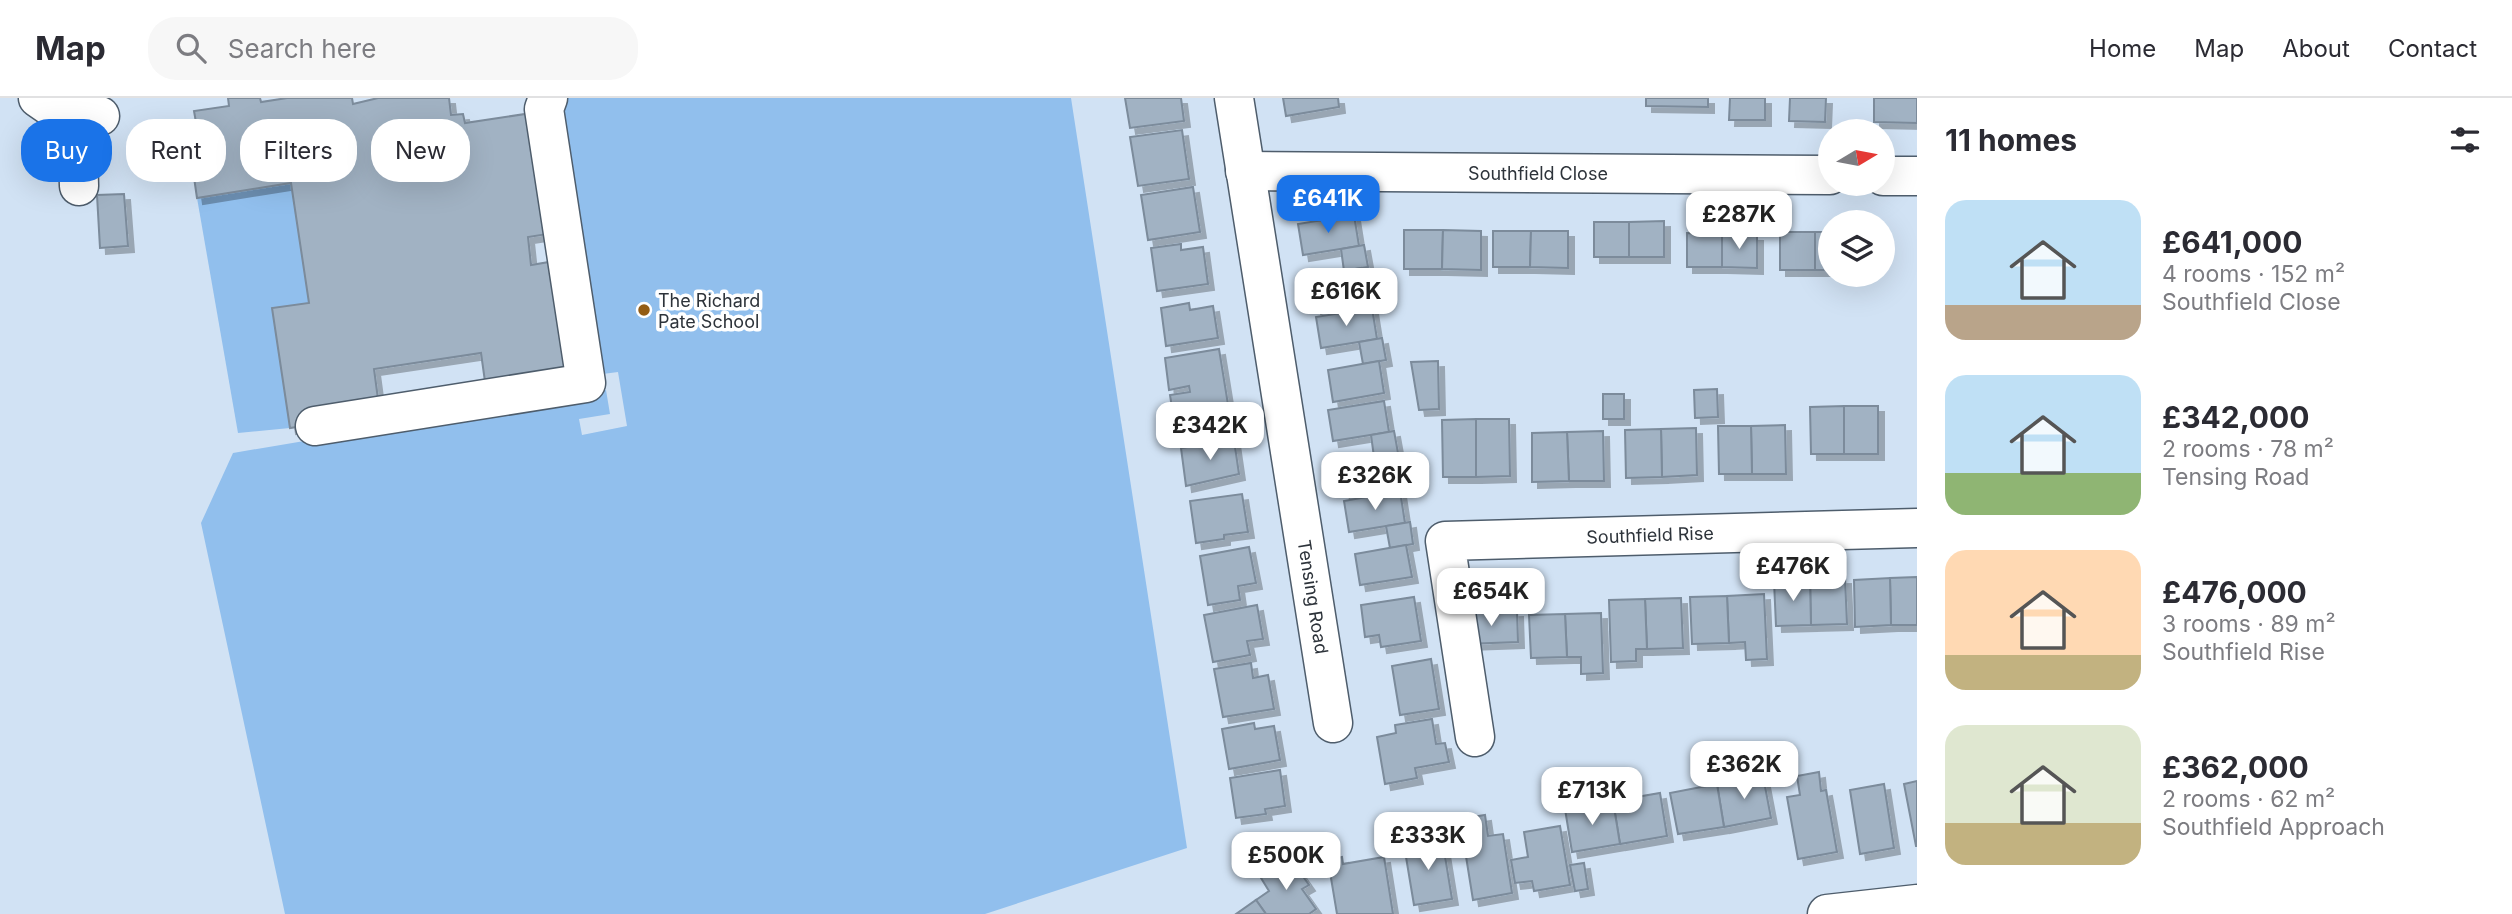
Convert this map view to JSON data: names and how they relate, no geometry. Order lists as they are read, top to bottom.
{
  "streets": {
    "street": ["Southfield Close", "Southfield Rise", "Tensing Road"]
  },
  "crossings": [
    ["Southfield Close", "Tensing Road"]
  ],
  "places": ["The Richard Pate School"],
  "north": "right",
  "page": {
    "header": "Map",
    "search": "Search here",
    "nav": [
      "Home",
      "Map",
      "About",
      "Contact"
    ],
    "heading": "11 homes",
    "chip": [
      "Buy",
      "Rent",
      "Filters",
      "New"
    ],
    "price": [
      "£641K",
      "£287K",
      "£616K",
      "£342K",
      "£326K",
      "£476K",
      "£654K",
      "£362K",
      "£713K",
      "£333K",
      "£500K"
    ],
    "list": [
      {
        "name": "£641,000",
        "note": "4 rooms · 152 m² · Southfield Close"
      },
      {
        "name": "£342,000",
        "note": "2 rooms · 78 m² · Tensing Road"
      },
      {
        "name": "£476,000",
        "note": "3 rooms · 89 m² · Southfield Rise"
      },
      {
        "name": "£362,000",
        "note": "2 rooms · 62 m² · Southfield Approach"
      }
    ]
  }
}
